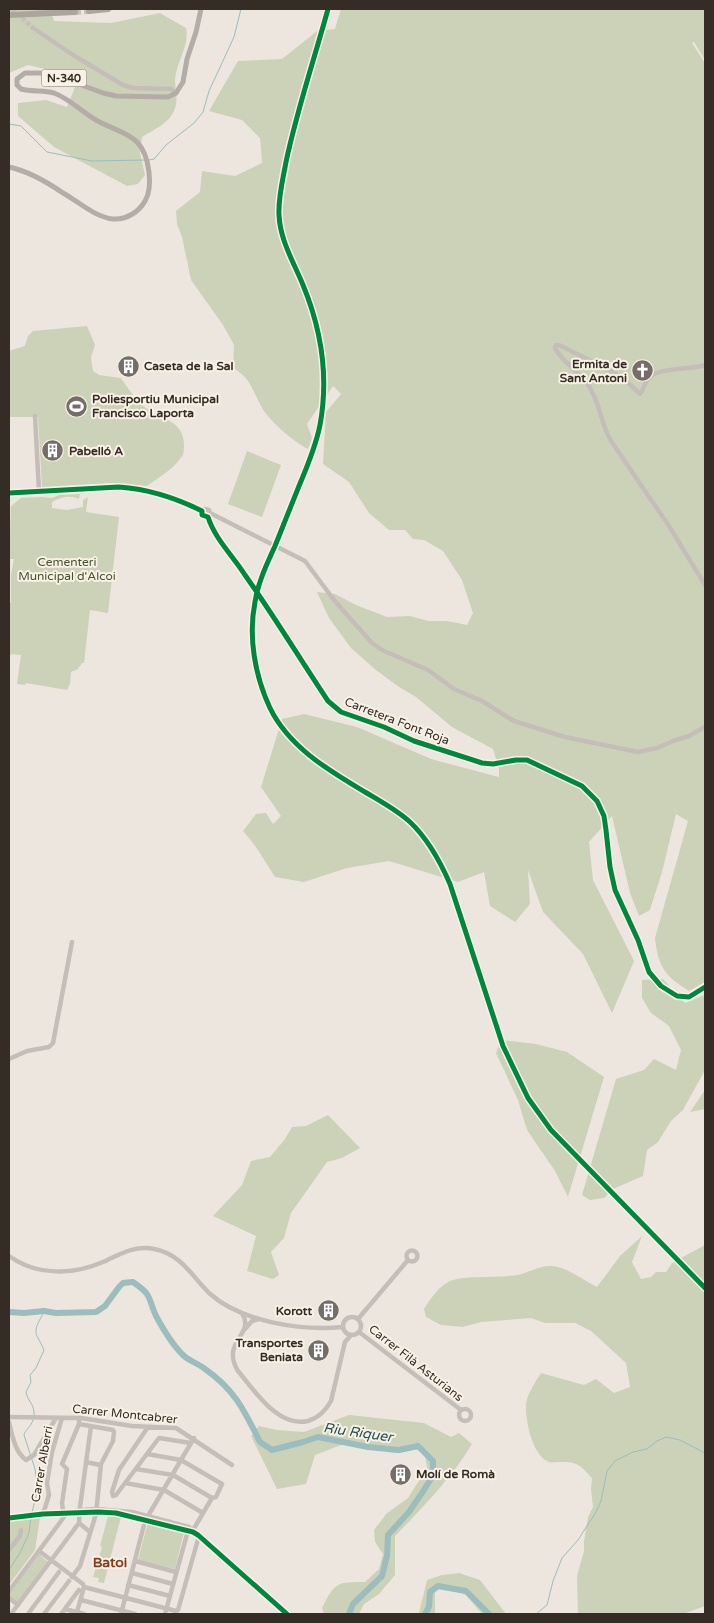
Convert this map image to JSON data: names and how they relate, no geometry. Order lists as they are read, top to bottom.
{
  "streets": {
    "main road": ["N-340"],
    "street": [
      "Carretera Font Roja",
      "Carrer Filà Asturians",
      "Carrer Montcabrer",
      "Carrer Alberri"
    ]
  },
  "crossings": [
    ["Carrer Montcabrer", "Carrer Alberri"]
  ],
  "districts": ["Batoi"],
  "water": ["Riu Riquer"],
  "parks": ["Cementeri Municipal d'Alcoi"],
  "places": {
    "building": [
      "Caseta de la Sal",
      "Pabelló A",
      "Korott",
      "Transportes Beniata",
      "Molí de Romà"
    ],
    "church": ["Ermita de Sant Antoni"],
    "sports": ["Poliesportiu Municipal Francisco Laporta"]
  }
}
